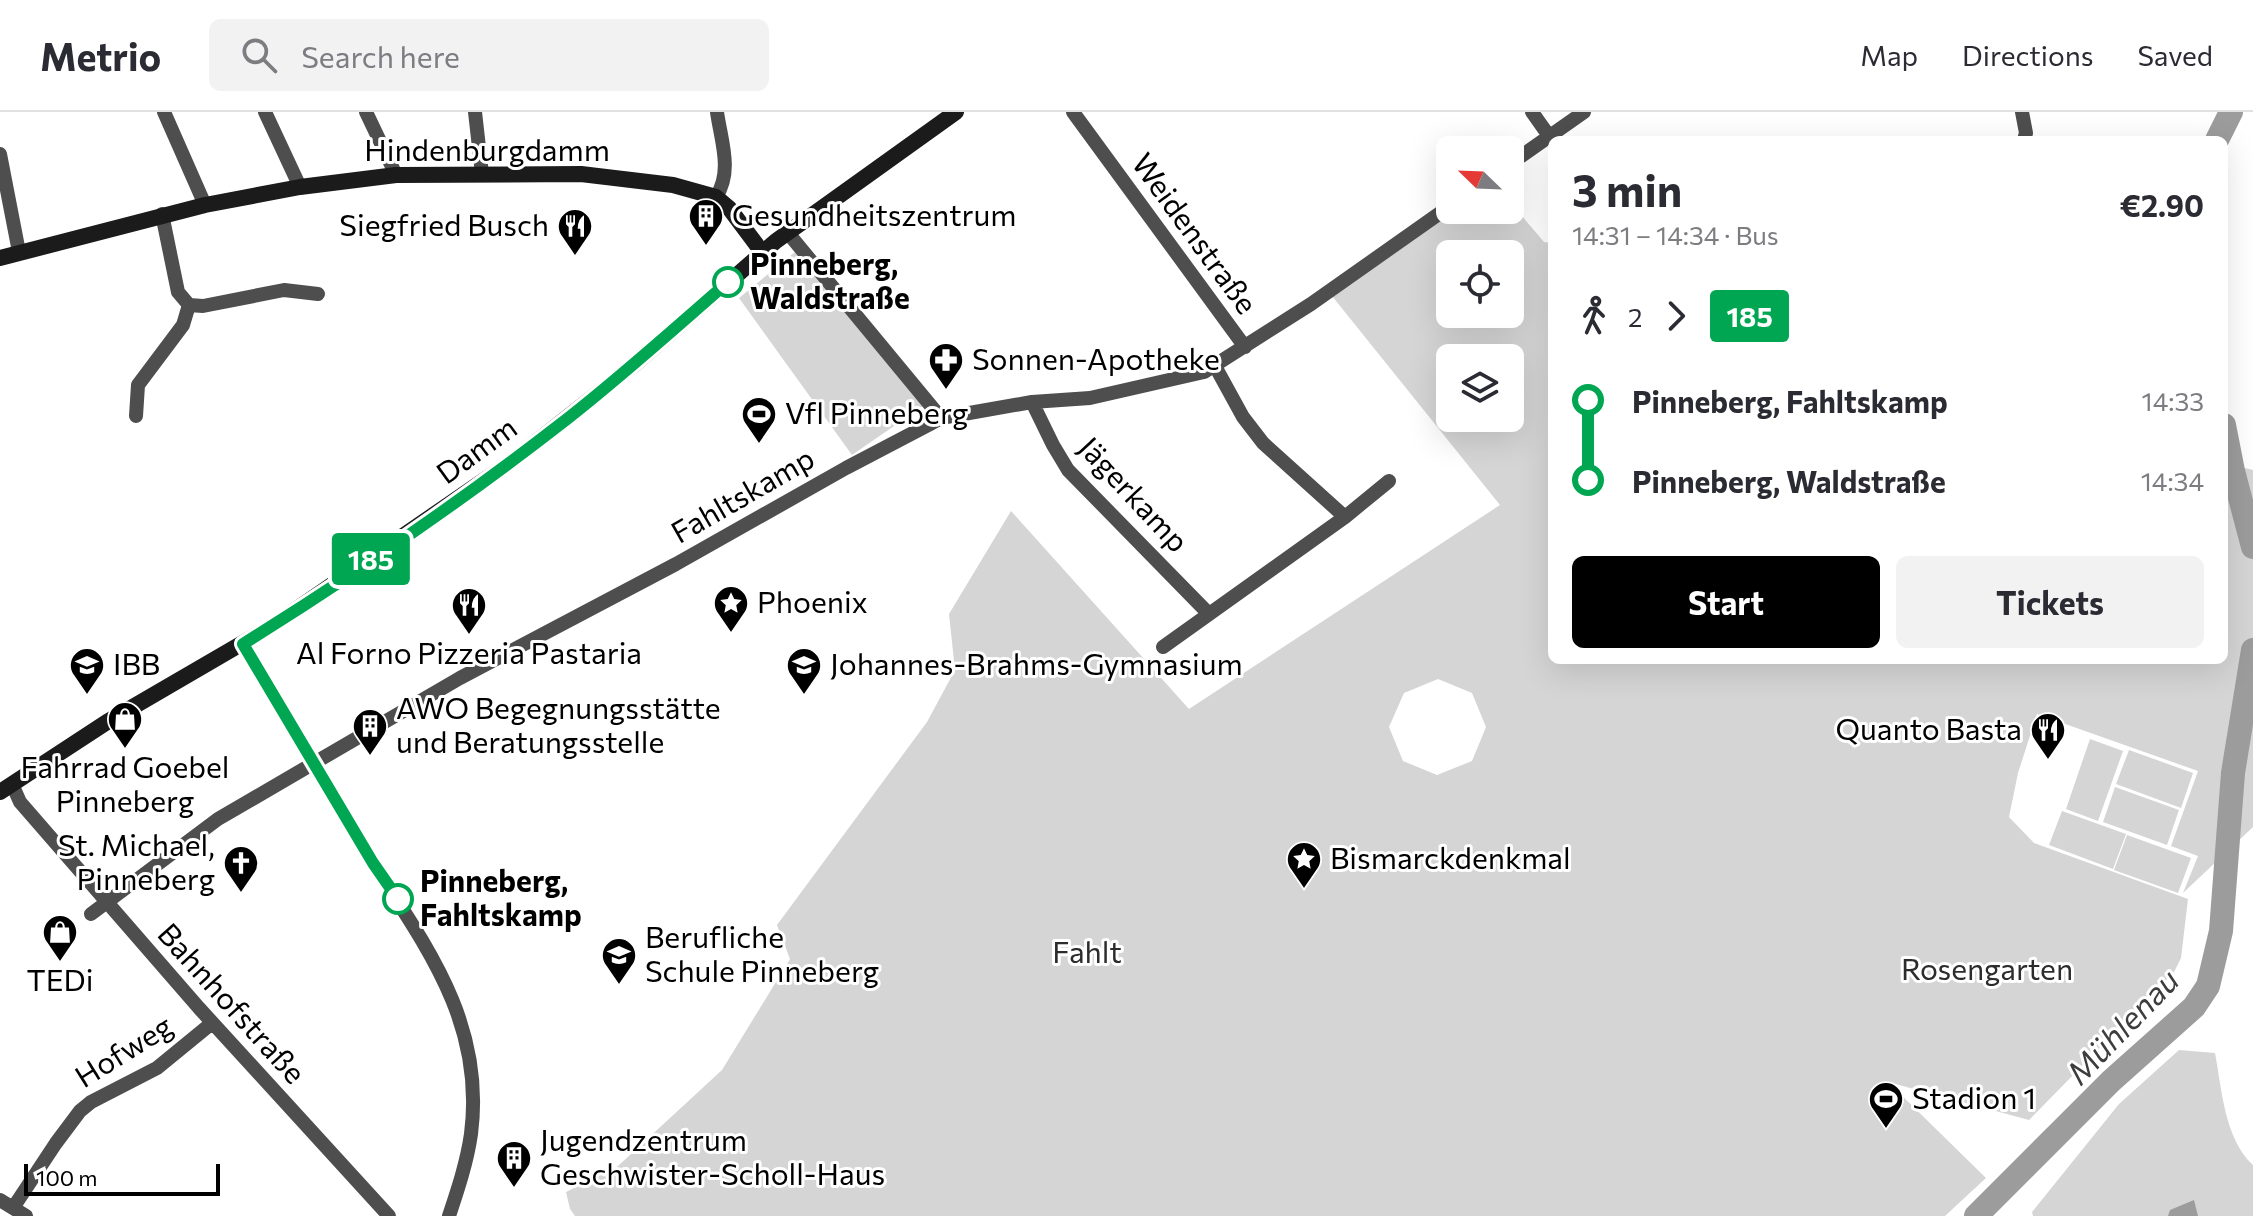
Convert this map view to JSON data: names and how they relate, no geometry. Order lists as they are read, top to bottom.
{
  "streets": {
    "main road": ["Hindenburgdamm", "Damm"],
    "street": [
      "Weidenstraße",
      "Jägerkamp",
      "Fahltskamp",
      "Bahnhofstraße",
      "Hofweg"
    ]
  },
  "crossings": [
    ["Weidenstraße", "Fahltskamp"],
    ["Damm", "Bahnhofstraße"],
    ["Jägerkamp", "Fahltskamp"],
    ["Fahltskamp", "Bahnhofstraße"],
    ["Bahnhofstraße", "Hofweg"]
  ],
  "water": ["Mühlenau"],
  "parks": ["Fahlt", "Rosengarten"],
  "places": {
    "building": ["Gesundheitszentrum", "AWO Begegnungsstätte und Beratungsstelle", "Jugendzentrum Geschwister-Scholl-Haus"],
    "restaurant": ["Siegfried Busch", "Al Forno Pizzeria Pastaria", "Quanto Basta"],
    "other": ["Pinneberg, Waldstraße", "Pinneberg, Fahltskamp"],
    "pharmacy": ["Sonnen-Apotheke"],
    "sports": ["Vfl Pinneberg", "Stadion 1"],
    "place": ["Phoenix", "Bismarckdenkmal"],
    "school or university": ["IBB", "Johannes-Brahms-Gymnasium", "Berufliche Schule Pinneberg"],
    "shop": ["Fahrrad Goebel Pinneberg", "TEDi"],
    "church": ["St. Michael, Pinneberg"]
  },
  "lines": ["bus line 185"],
  "scale_bar": "100 m",
  "north": "top left",
  "page": {
    "header": "Metrio",
    "search": "Search here",
    "nav": ["Map", "Directions", "Saved"],
    "on_map": "185",
    "heading": ["3 min", "14:31 – 14:34 · Bus", "€2.90"],
    "legs": ["2", "185"],
    "list": [
      {
        "name": "Pinneberg, Fahltskamp",
        "value": "14:33"
      },
      {
        "name": "Pinneberg, Waldstraße",
        "value": "14:34"
      }
    ],
    "buttons": ["Start", "Tickets"],
    "scale": "100 m"
  }
}
